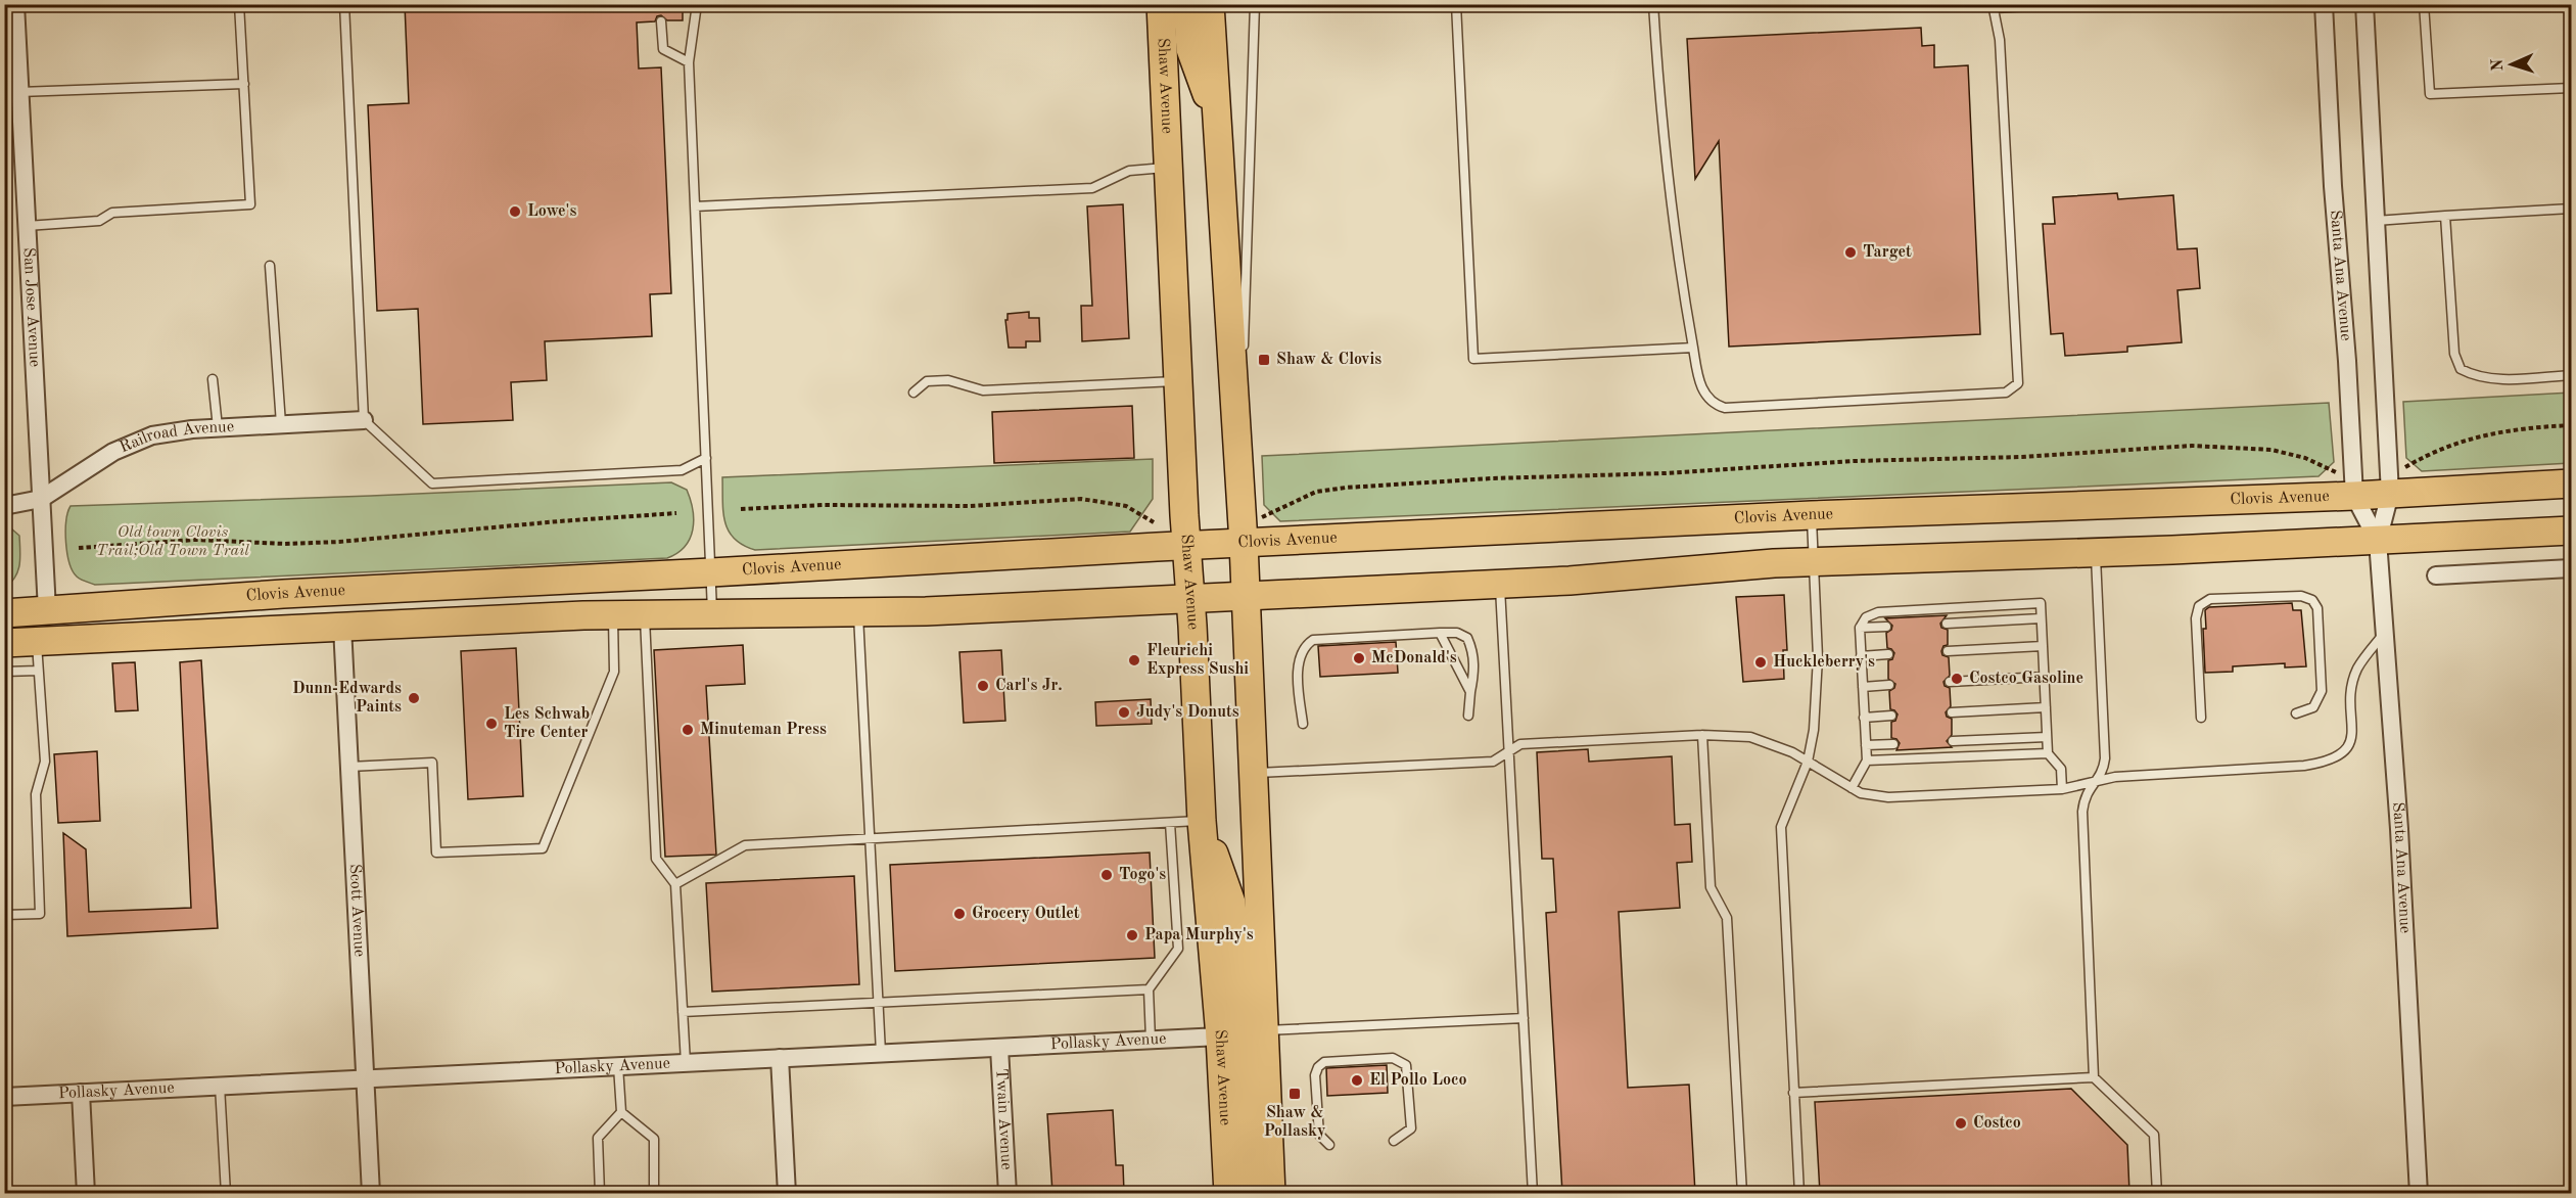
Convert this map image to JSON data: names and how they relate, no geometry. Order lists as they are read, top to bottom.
{
  "streets": {
    "main road": ["Shaw Avenue", "Clovis Avenue"],
    "street": [
      "Santa Ana Avenue",
      "San Jose Avenue",
      "Railroad Avenue",
      "Scott Avenue",
      "Pollasky Avenue",
      "Twain Avenue"
    ]
  },
  "crossings": [
    ["Shaw Avenue", "Clovis Avenue"],
    ["Shaw Avenue", "Pollasky Avenue"],
    ["Santa Ana Avenue", "Clovis Avenue"],
    ["San Jose Avenue", "Railroad Avenue"],
    ["San Jose Avenue", "Clovis Avenue"],
    ["Clovis Avenue", "Scott Avenue"],
    ["Scott Avenue", "Pollasky Avenue"],
    ["Pollasky Avenue", "Twain Avenue"]
  ],
  "parks": ["Old town Clovis Trail;Old Town Trail"],
  "places": {
    "other": [
      "Lowe's",
      "Target",
      "McDonald's",
      "Fleurichi Express Sushi",
      "Huckleberry's",
      "Costco Gasoline",
      "Carl's Jr.",
      "Dunn-Edwards Paints",
      "Judy's Donuts",
      "Les Schwab Tire Center",
      "Minuteman Press",
      "Togo's",
      "Grocery Outlet",
      "Papa Murphy's",
      "El Pollo Loco",
      "Costco"
    ],
    "transit": ["Shaw & Clovis", "Shaw & Pollasky"]
  },
  "north": "left"
}
